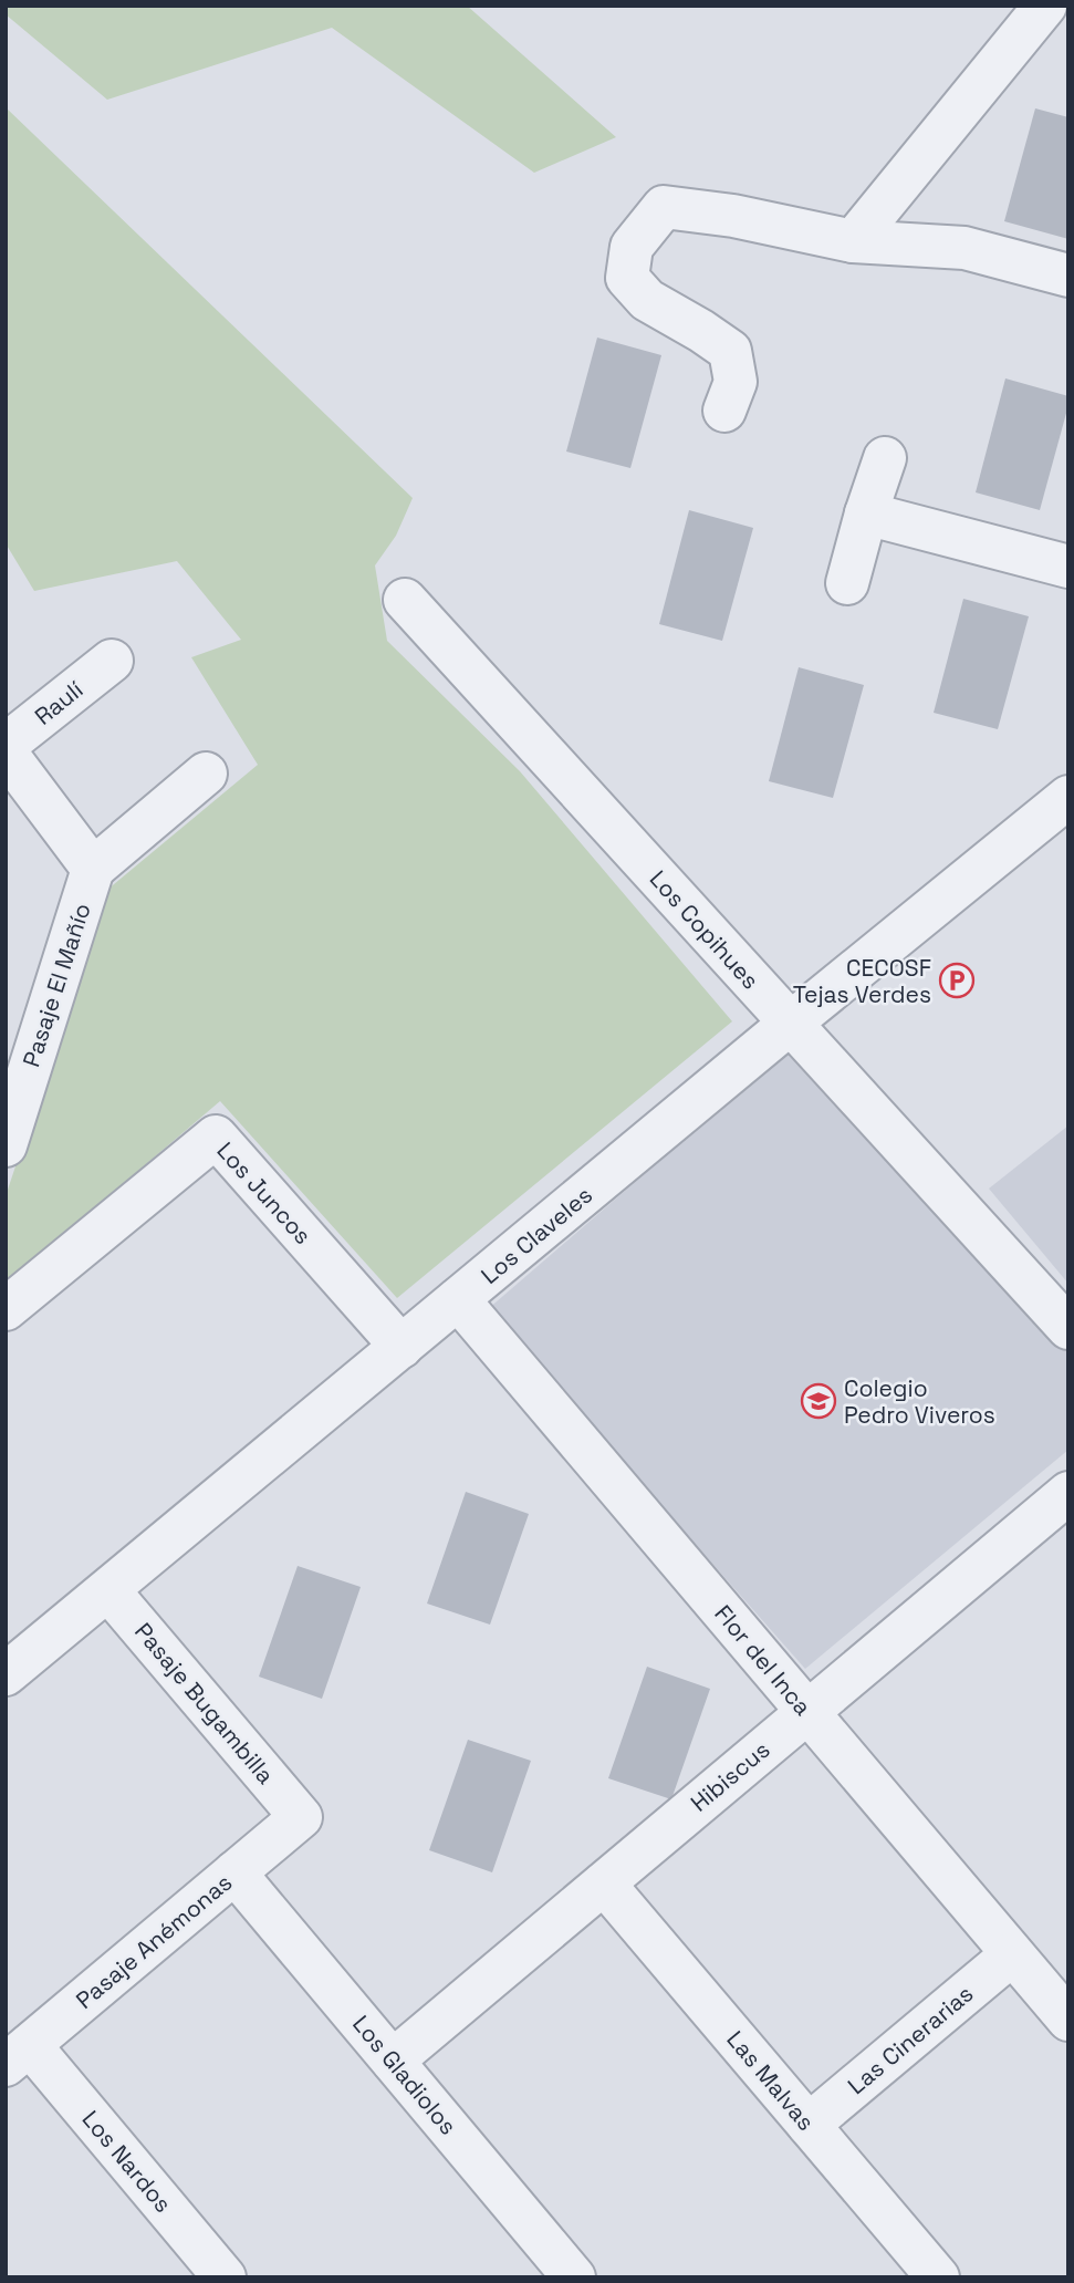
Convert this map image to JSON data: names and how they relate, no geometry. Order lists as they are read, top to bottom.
{
  "streets": {
    "street": [
      "Raulí",
      "Los Copihues",
      "Pasaje El Mañío",
      "Los Juncos",
      "Los Claveles",
      "Flor del Inca",
      "Pasaje Bugambilla",
      "Hibiscus",
      "Pasaje Anémonas",
      "Las Cinerarias",
      "Los Gladiolos",
      "Las Malvas",
      "Los Nardos"
    ]
  },
  "crossings": [
    ["Los Copihues", "Los Claveles"],
    ["Los Juncos", "Los Claveles"],
    ["Los Claveles", "Flor del Inca"],
    ["Los Claveles", "Pasaje Bugambilla"],
    ["Flor del Inca", "Hibiscus"],
    ["Flor del Inca", "Las Cinerarias"],
    ["Pasaje Bugambilla", "Pasaje Anémonas"],
    ["Hibiscus", "Los Gladiolos"],
    ["Hibiscus", "Las Malvas"],
    ["Pasaje Anémonas", "Los Gladiolos"],
    ["Pasaje Anémonas", "Los Nardos"],
    ["Las Cinerarias", "Las Malvas"]
  ],
  "places": {
    "parking": ["CECOSF Tejas Verdes"],
    "school or university": ["Colegio Pedro Viveros"]
  }
}
